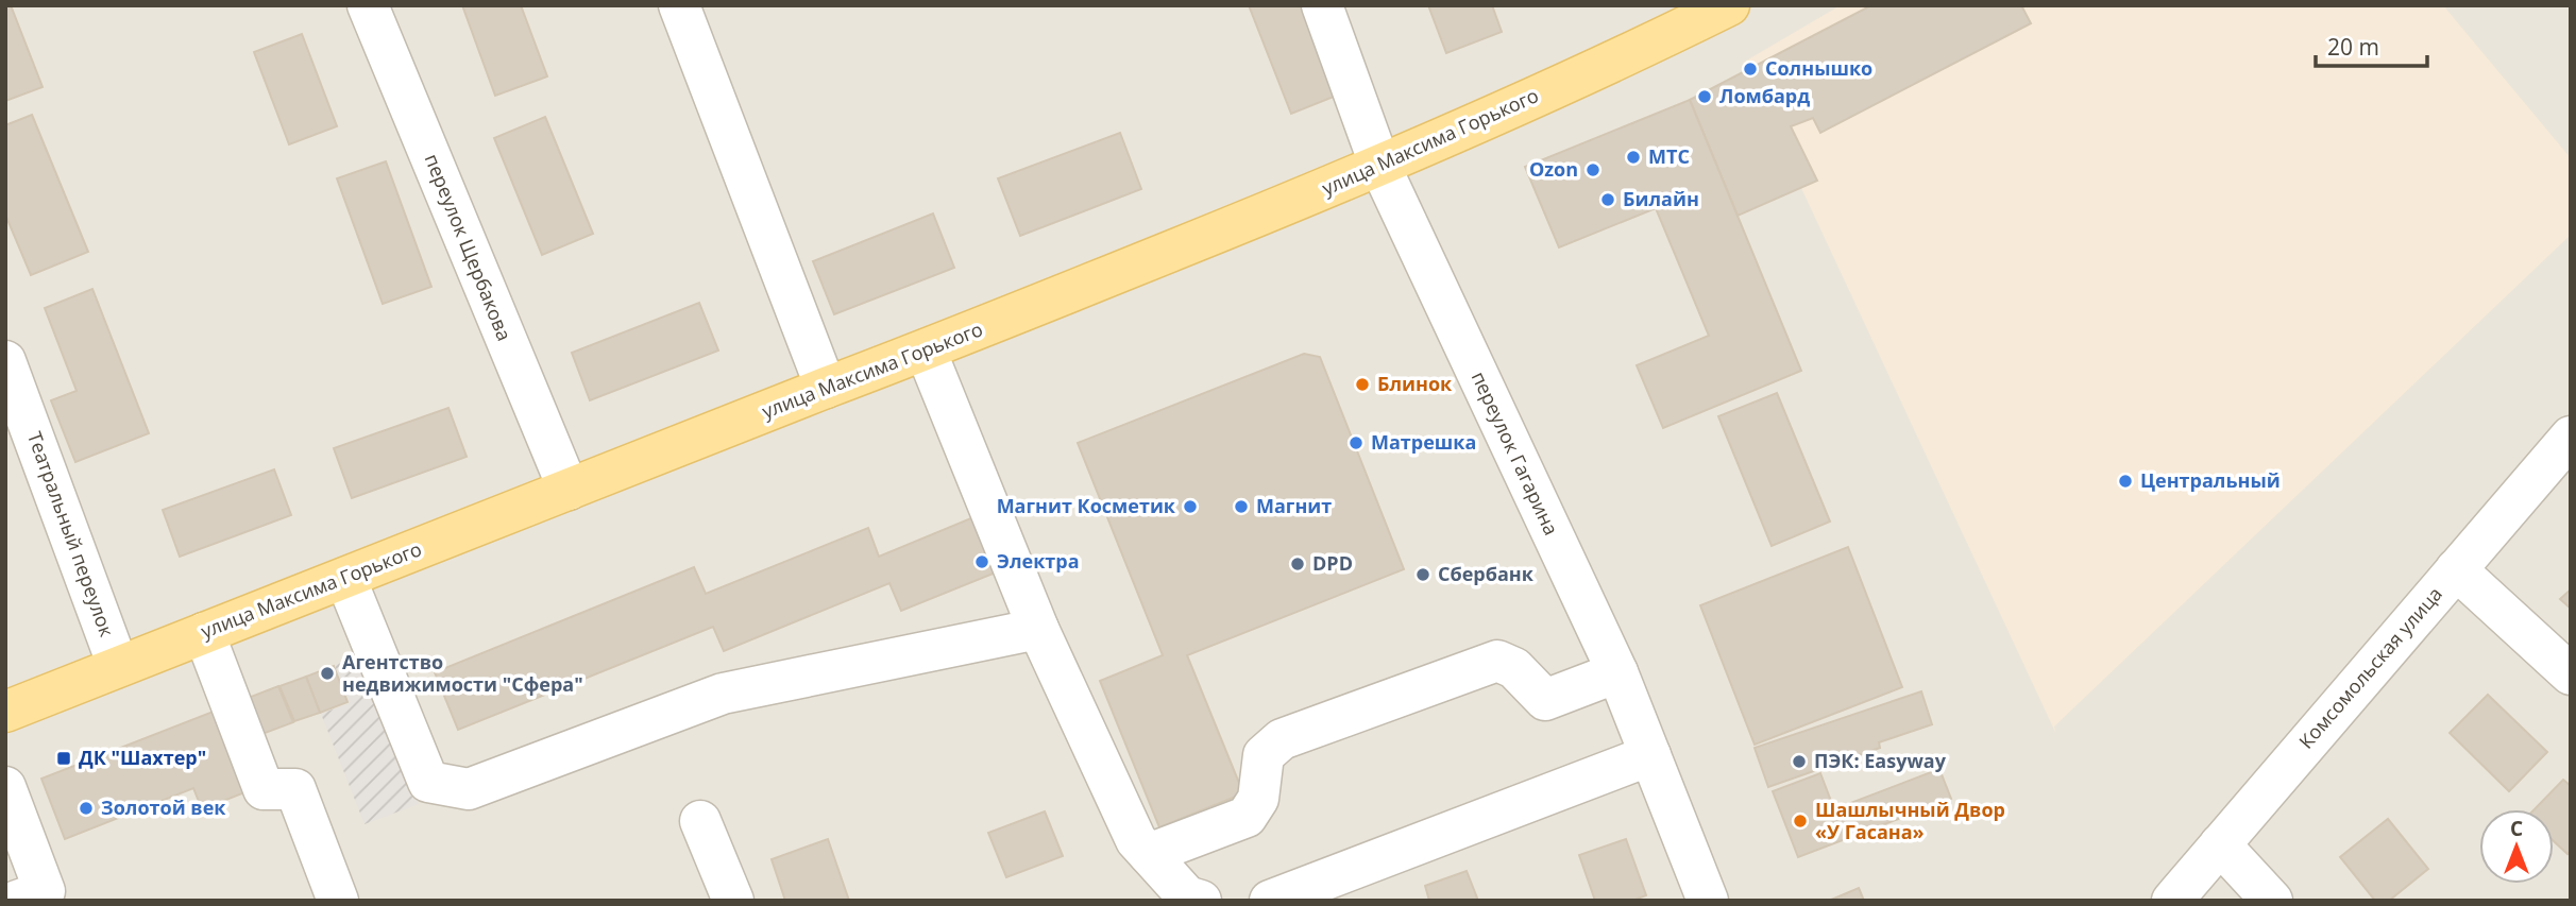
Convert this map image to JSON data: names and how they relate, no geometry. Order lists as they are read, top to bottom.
{
  "streets": {
    "main road": ["улица Максима Горького"],
    "street": [
      "переулок Щербакова",
      "переулок Гагарина",
      "Театральный переулок",
      "Комсомольская улица"
    ]
  },
  "crossings": [
    ["улица Максима Горького", "переулок Щербакова"],
    ["улица Максима Горького", "переулок Гагарина"],
    ["улица Максима Горького", "Театральный переулок"]
  ],
  "places": {
    "other": [
      "Солнышко",
      "Ломбард",
      "МТС",
      "Ozon",
      "Билайн",
      "Блинок",
      "Матрешка",
      "Центральный",
      "Магнит Косметик",
      "Магнит",
      "Электра",
      "DPD",
      "Сбербанк",
      "Агентство недвижимости \"Сфера\"",
      "ПЭК: Easyway",
      "Золотой век",
      "Шашлычный Двор «У Гасана»"
    ],
    "transit": ["ДК \"Шахтер\""]
  },
  "scale_bar": "20 m",
  "north": "top"
}
